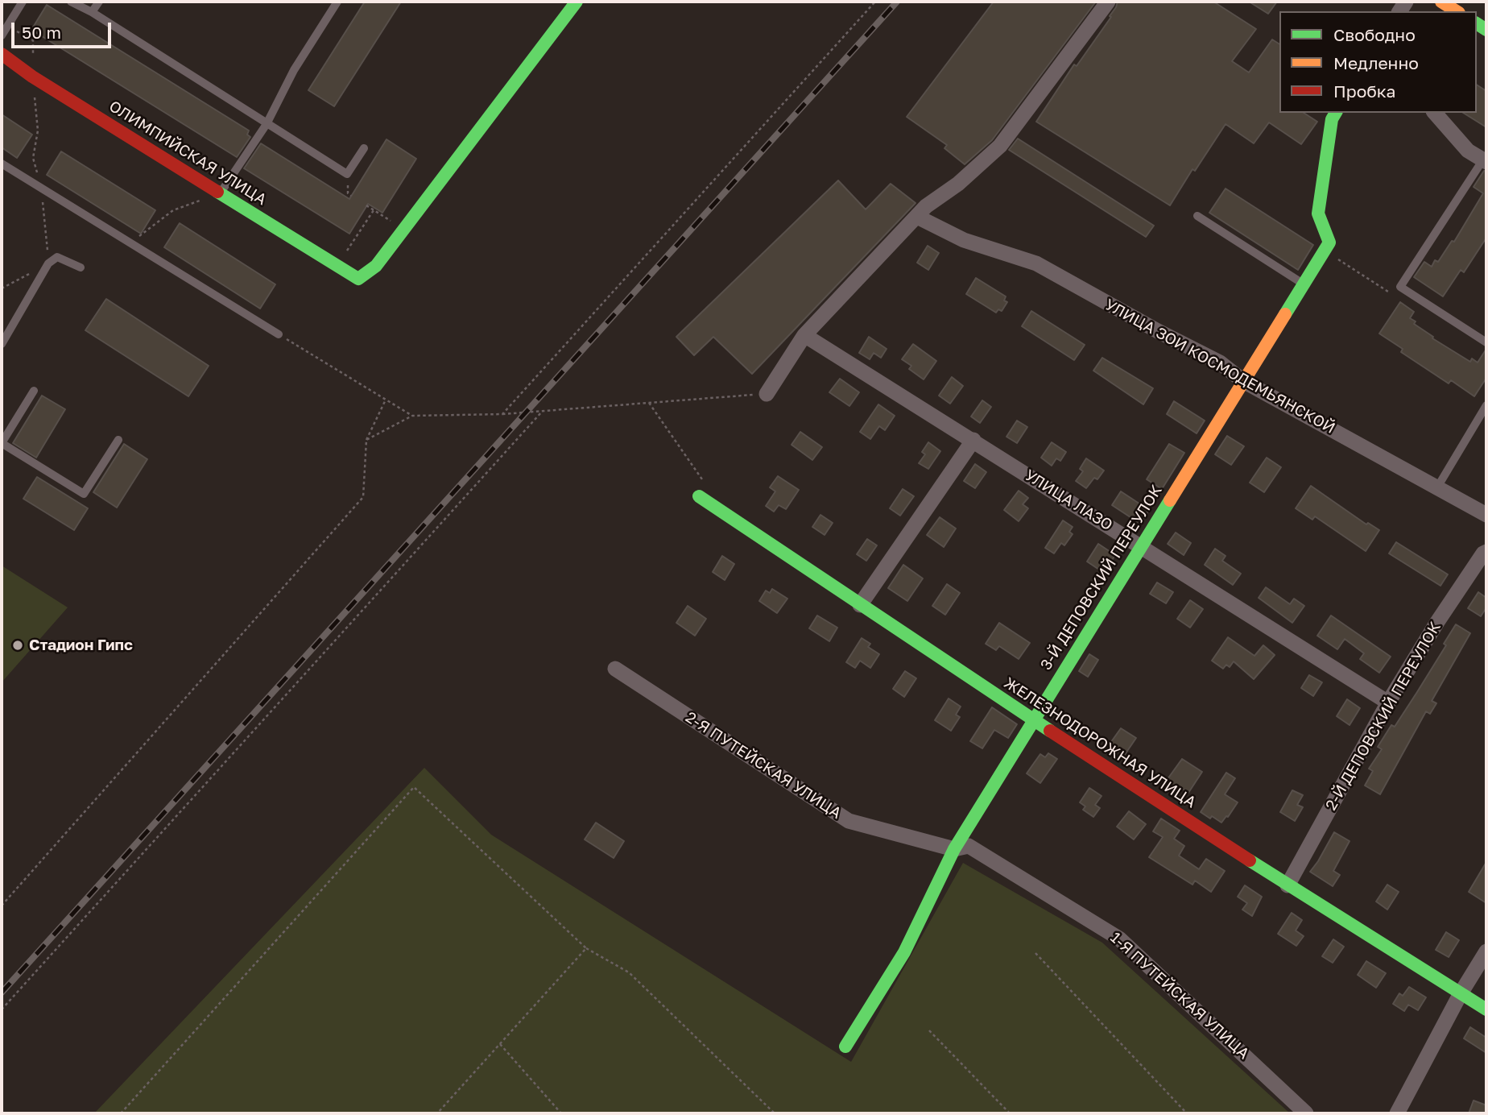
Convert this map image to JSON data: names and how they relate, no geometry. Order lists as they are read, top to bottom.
{
  "streets": {
    "street": [
      "ОЛИМПИЙСКАЯ УЛИЦА",
      "УЛИЦА ЗОИ КОСМОДЕМЬЯНСКОЙ",
      "УЛИЦА ЛАЗО",
      "3-Й ДЕПОВСКИЙ ПЕРЕУЛОК",
      "2-Й ДЕПОВСКИЙ ПЕРЕУЛОК",
      "ЖЕЛЕЗНОДОРОЖНАЯ УЛИЦА",
      "2-Я ПУТЕЙСКАЯ УЛИЦА",
      "1-Я ПУТЕЙСКАЯ УЛИЦА"
    ]
  },
  "crossings": [
    ["УЛИЦА ЗОИ КОСМОДЕМЬЯНСКОЙ", "3-Й ДЕПОВСКИЙ ПЕРЕУЛОК"],
    ["УЛИЦА ЛАЗО", "3-Й ДЕПОВСКИЙ ПЕРЕУЛОК"],
    ["УЛИЦА ЛАЗО", "2-Й ДЕПОВСКИЙ ПЕРЕУЛОК"],
    ["3-Й ДЕПОВСКИЙ ПЕРЕУЛОК", "ЖЕЛЕЗНОДОРОЖНАЯ УЛИЦА"],
    ["3-Й ДЕПОВСКИЙ ПЕРЕУЛОК", "2-Я ПУТЕЙСКАЯ УЛИЦА"],
    ["3-Й ДЕПОВСКИЙ ПЕРЕУЛОК", "1-Я ПУТЕЙСКАЯ УЛИЦА"],
    ["2-Й ДЕПОВСКИЙ ПЕРЕУЛОК", "ЖЕЛЕЗНОДОРОЖНАЯ УЛИЦА"],
    ["2-Я ПУТЕЙСКАЯ УЛИЦА", "1-Я ПУТЕЙСКАЯ УЛИЦА"]
  ],
  "places": ["Стадион Гипс"],
  "legend": ["Свободно", "Медленно", "Пробка"],
  "scale_bar": "50 m"
}
